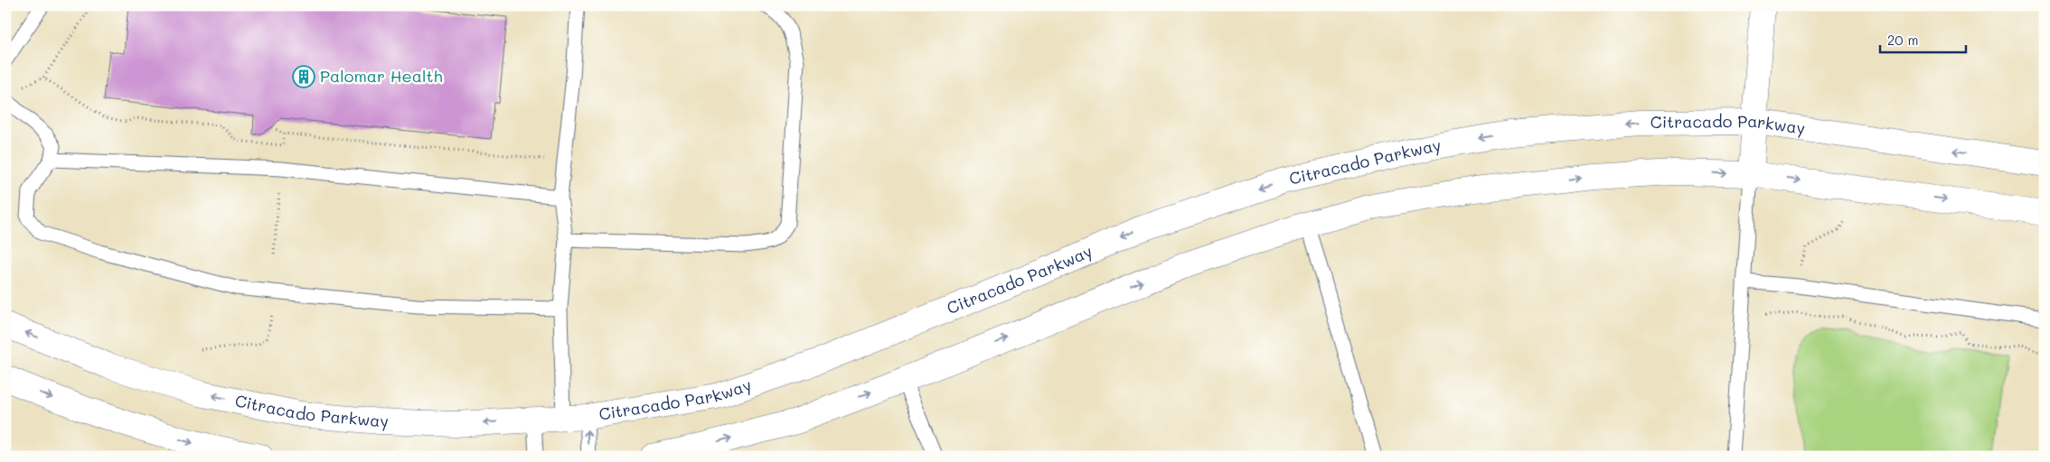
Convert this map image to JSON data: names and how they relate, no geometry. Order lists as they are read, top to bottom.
{
  "streets": {
    "main road": ["Citracado Parkway"]
  },
  "places": {
    "building": ["Palomar Health"]
  },
  "scale_bar": "20 m"
}
